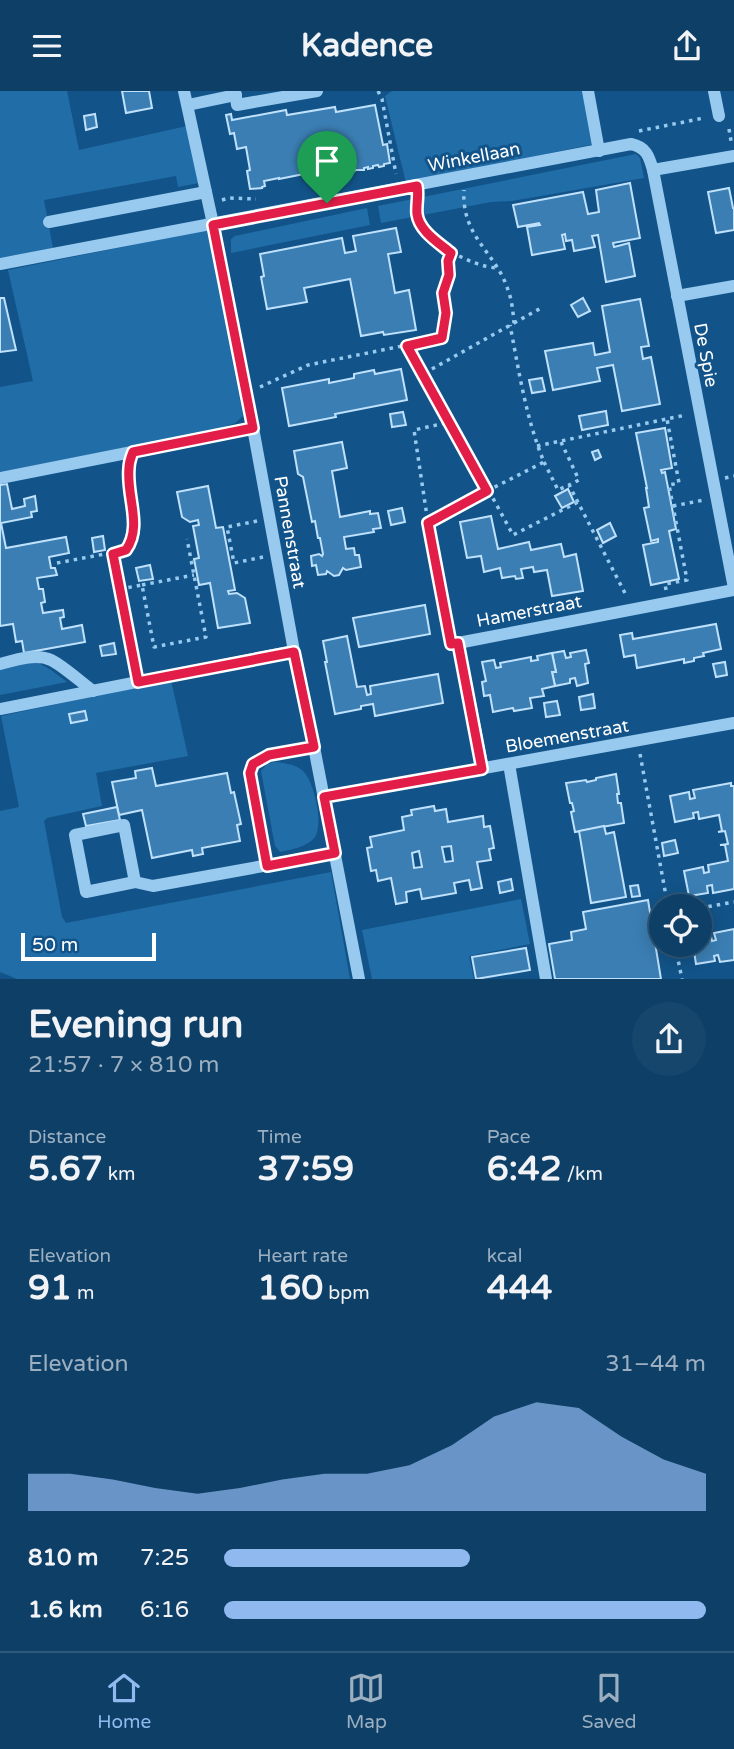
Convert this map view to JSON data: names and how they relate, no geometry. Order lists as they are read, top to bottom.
{
  "streets": {
    "street": [
      "Winkellaan",
      "De Spie",
      "Pannenstraat",
      "Hamerstraat",
      "Bloemenstraat"
    ]
  },
  "crossings": [
    ["Winkellaan", "De Spie"],
    ["Winkellaan", "Pannenstraat"],
    ["De Spie", "Hamerstraat"],
    ["Pannenstraat", "Bloemenstraat"],
    ["Hamerstraat", "Bloemenstraat"]
  ],
  "scale_bar": "50 m",
  "page": {
    "header": "Kadence",
    "scale": "50 m",
    "heading": ["Evening run", "21:57 · 7 × 810 m"],
    "stats": [
      ["Distance", "5.67 km"],
      ["Time", "37:59"],
      ["Pace", "6:42 /km"],
      ["Elevation", "91 m"],
      ["Heart rate", "160 bpm"],
      ["kcal", "444"]
    ],
    "chart": ["Elevation", "31–44 m"],
    "list": [
      {
        "name": "810 m",
        "note": "7:25"
      },
      {
        "name": "1.6 km",
        "note": "6:16"
      }
    ],
    "tabs": ["Home", "Map", "Saved"]
  }
}
